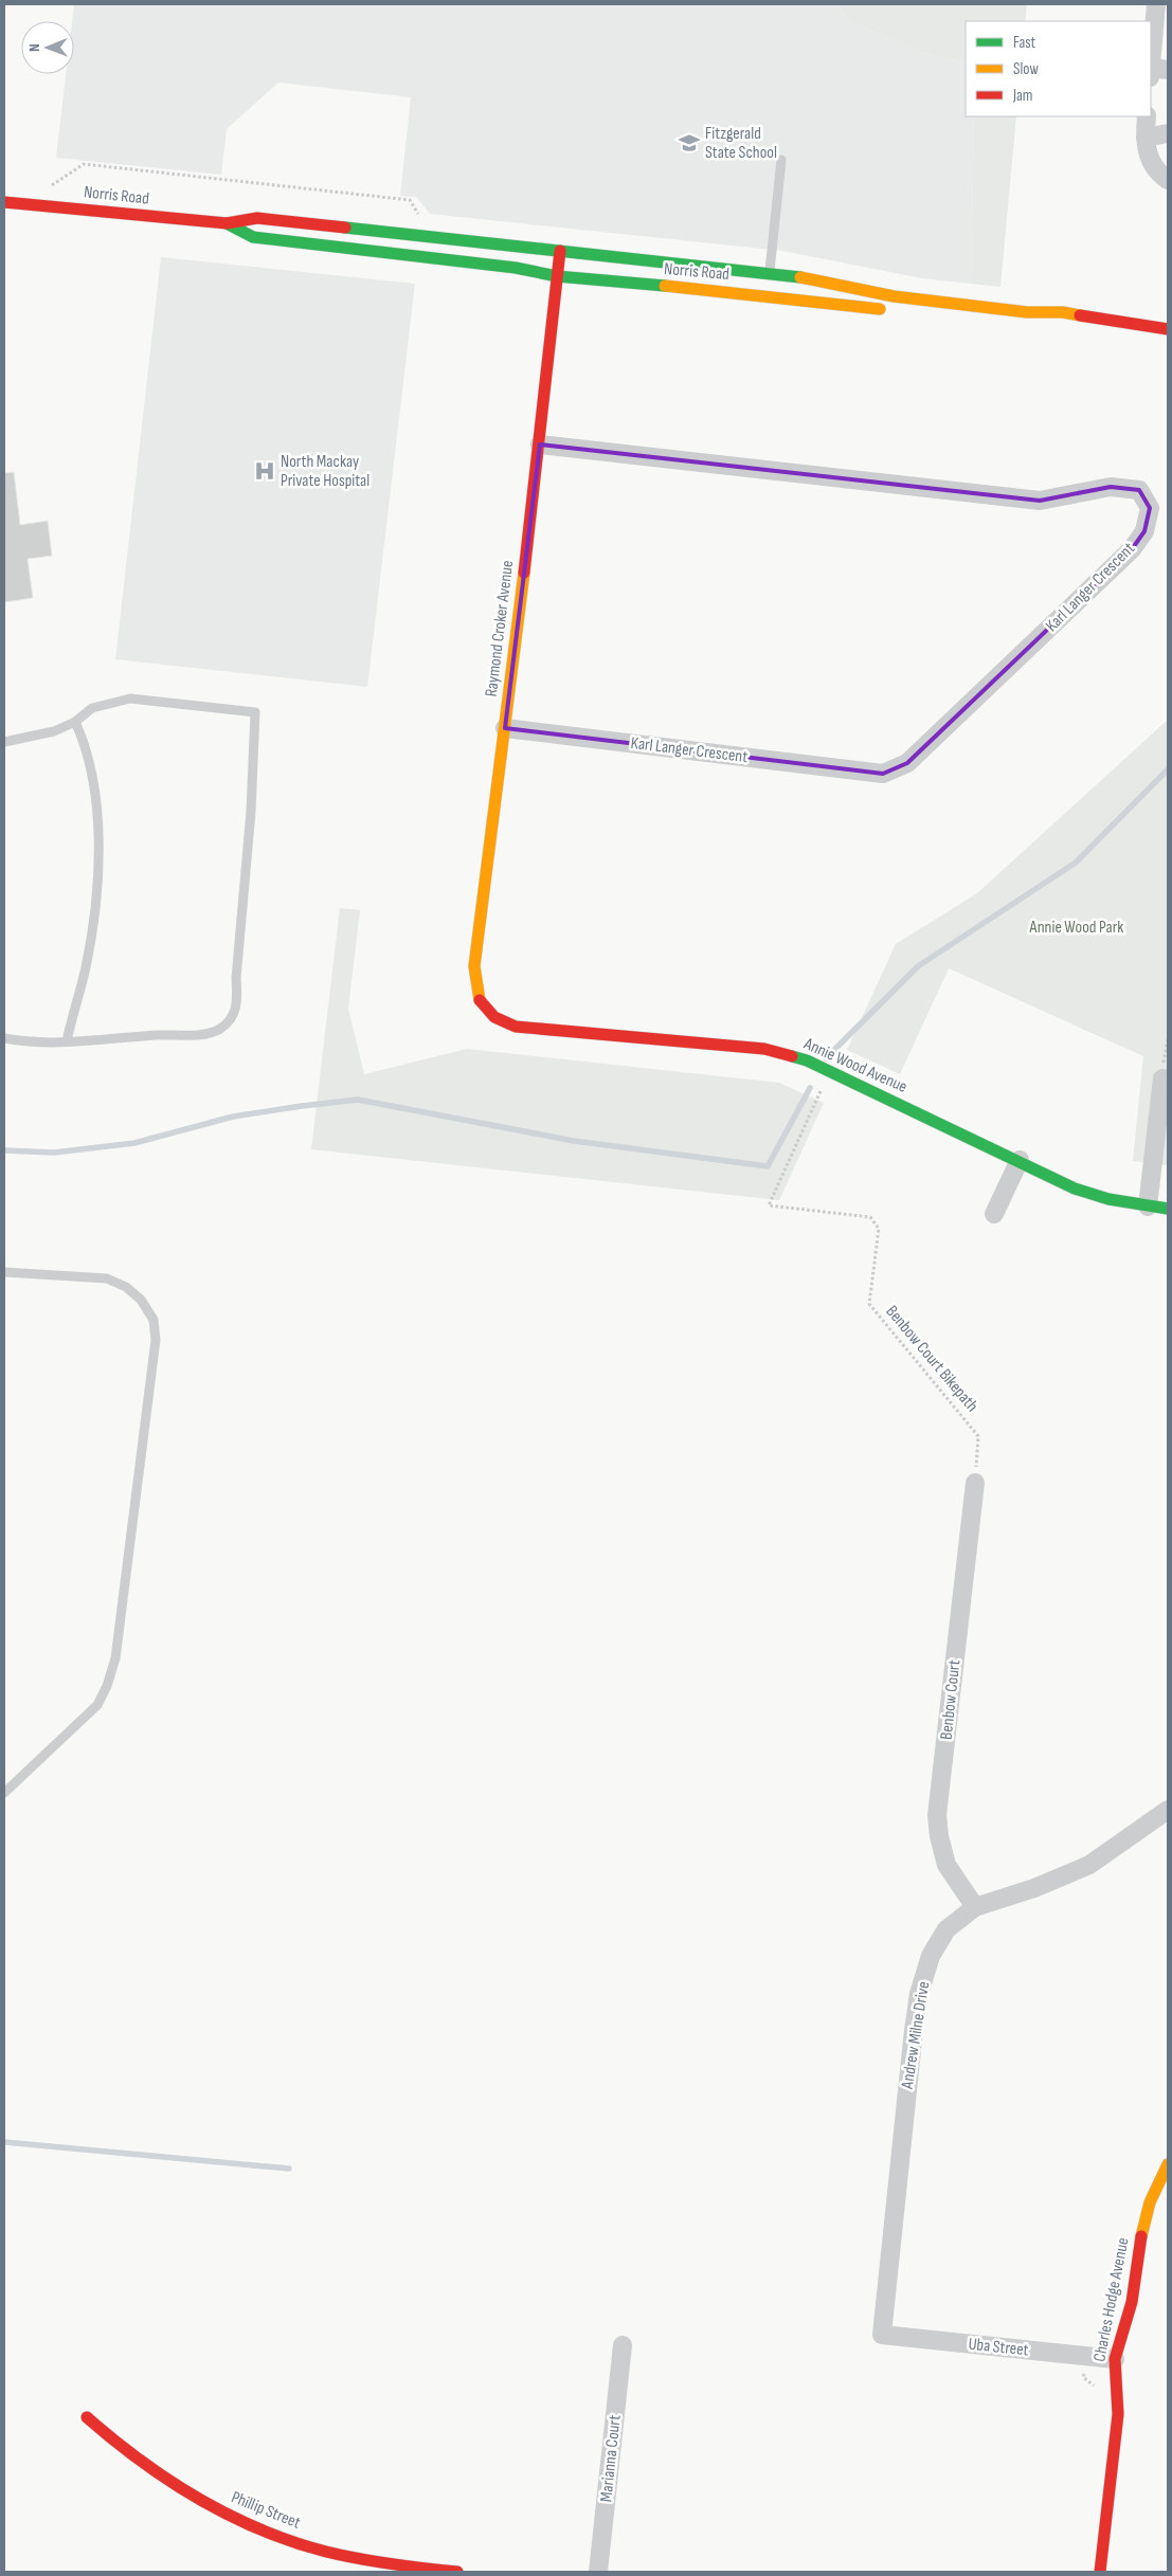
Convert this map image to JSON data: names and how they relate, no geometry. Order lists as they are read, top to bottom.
{
  "streets": {
    "street": [
      "Norris Road",
      "Karl Langer Crescent",
      "Raymond Croker Avenue",
      "Annie Wood Avenue",
      "Benbow Court",
      "Andrew Milne Drive",
      "Charles Hodge Avenue",
      "Uba Street",
      "Marianna Court",
      "Phillip Street"
    ],
    "path": ["Benbow Court Bikepath"]
  },
  "crossings": [
    ["Norris Road", "Raymond Croker Avenue"],
    ["Karl Langer Crescent", "Raymond Croker Avenue"],
    ["Raymond Croker Avenue", "Annie Wood Avenue"],
    ["Annie Wood Avenue", "Benbow Court Bikepath"],
    ["Benbow Court Bikepath", "Benbow Court"],
    ["Benbow Court", "Andrew Milne Drive"],
    ["Andrew Milne Drive", "Uba Street"],
    ["Charles Hodge Avenue", "Uba Street"]
  ],
  "parks": ["Annie Wood Park"],
  "places": {
    "school or university": ["Fitzgerald State School"],
    "hospital": ["North Mackay Private Hospital"]
  },
  "legend": ["Fast", "Slow", "Jam"],
  "north": "left"
}
